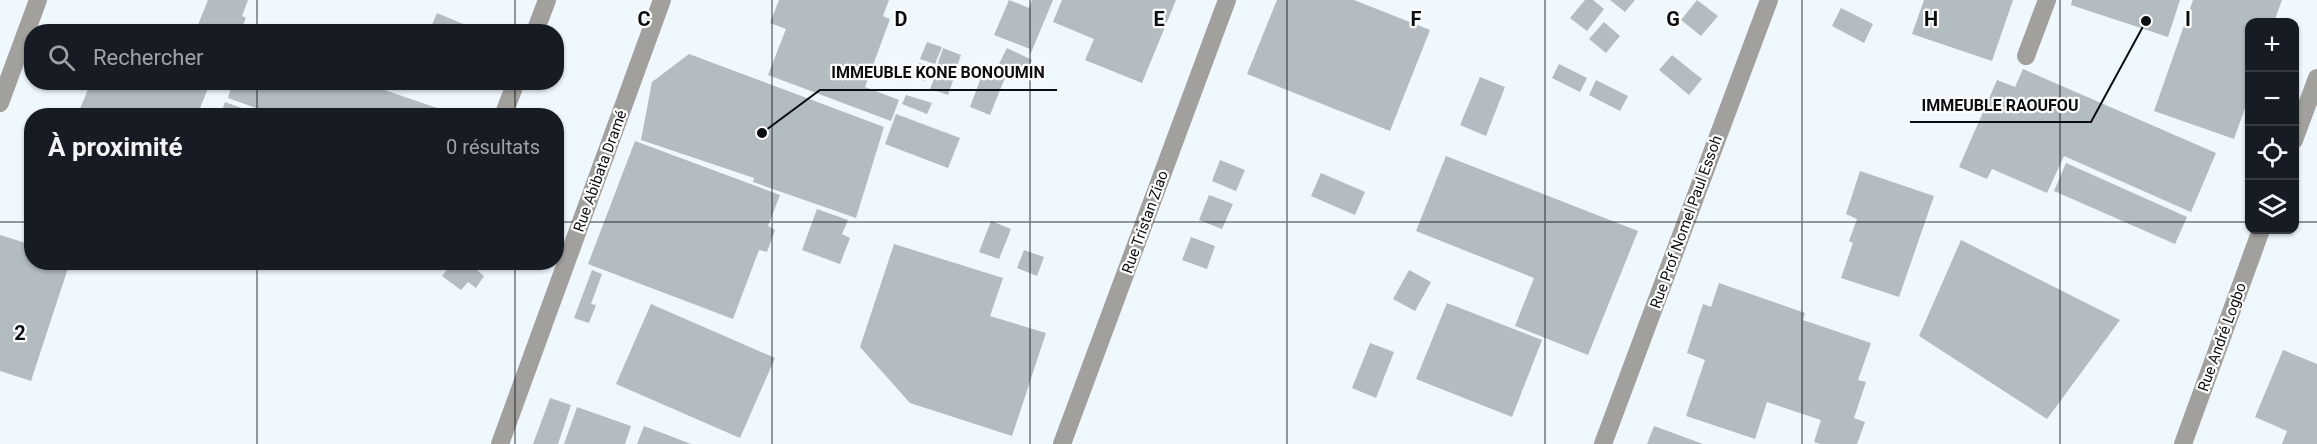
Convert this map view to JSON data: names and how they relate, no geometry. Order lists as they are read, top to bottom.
{
  "streets": {
    "street": [
      "Rue Abibata Dramé",
      "Rue Tristan Ziao",
      "Rue Prof Nomel Paul Essoh",
      "Rue André Logbo"
    ]
  },
  "places": ["IMMEUBLE RAOUFOU", "IMMEUBLE KONE BONOUMIN"],
  "page": {
    "map_buttons": ["+", "−"],
    "search": "Rechercher",
    "heading": ["À proximité", "0 résultats"]
  },
  "grid": {
    "columns": [
      "C",
      "D",
      "E",
      "F",
      "G",
      "H",
      "I"
    ],
    "rows": ["2"]
  }
}
